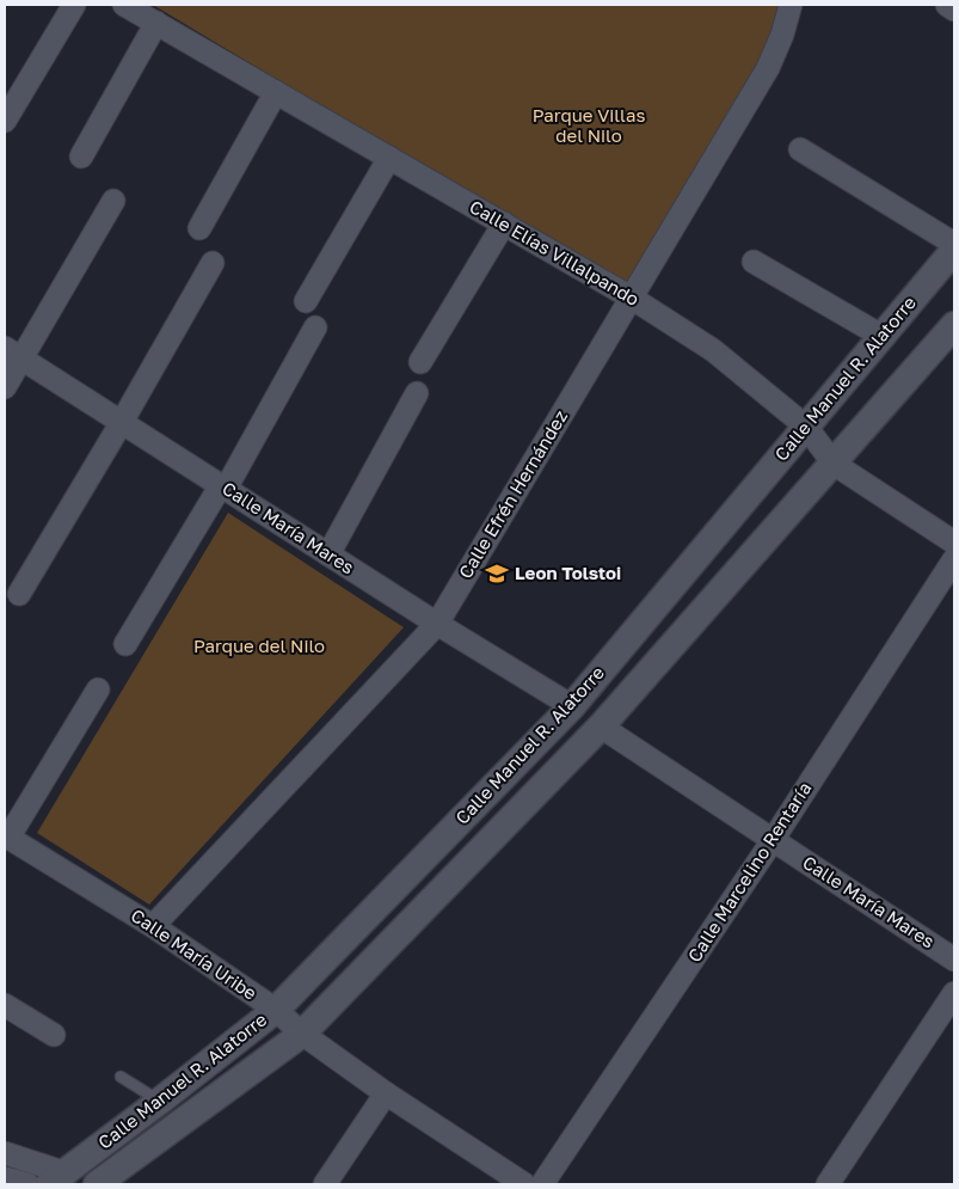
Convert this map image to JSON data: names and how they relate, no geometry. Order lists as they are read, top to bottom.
{
  "streets": {
    "street": [
      "Calle Elías Villalpando",
      "Calle Manuel R. Alatorre",
      "Calle Efrén Hernández",
      "Calle María Mares",
      "Calle Marcelino Rentaría",
      "Calle María Uribe"
    ]
  },
  "crossings": [
    ["Calle Elías Villalpando", "Calle Manuel R. Alatorre"],
    ["Calle Elías Villalpando", "Calle Efrén Hernández"],
    ["Calle Manuel R. Alatorre", "Calle María Mares"],
    ["Calle Manuel R. Alatorre", "Calle María Uribe"],
    ["Calle Efrén Hernández", "Calle María Mares"],
    ["Calle Efrén Hernández", "Calle María Uribe"],
    ["Calle María Mares", "Calle Marcelino Rentaría"]
  ],
  "parks": ["Parque Villas del Nilo", "Parque del Nilo"],
  "places": {
    "school or university": ["Leon Tolstoi"]
  }
}
